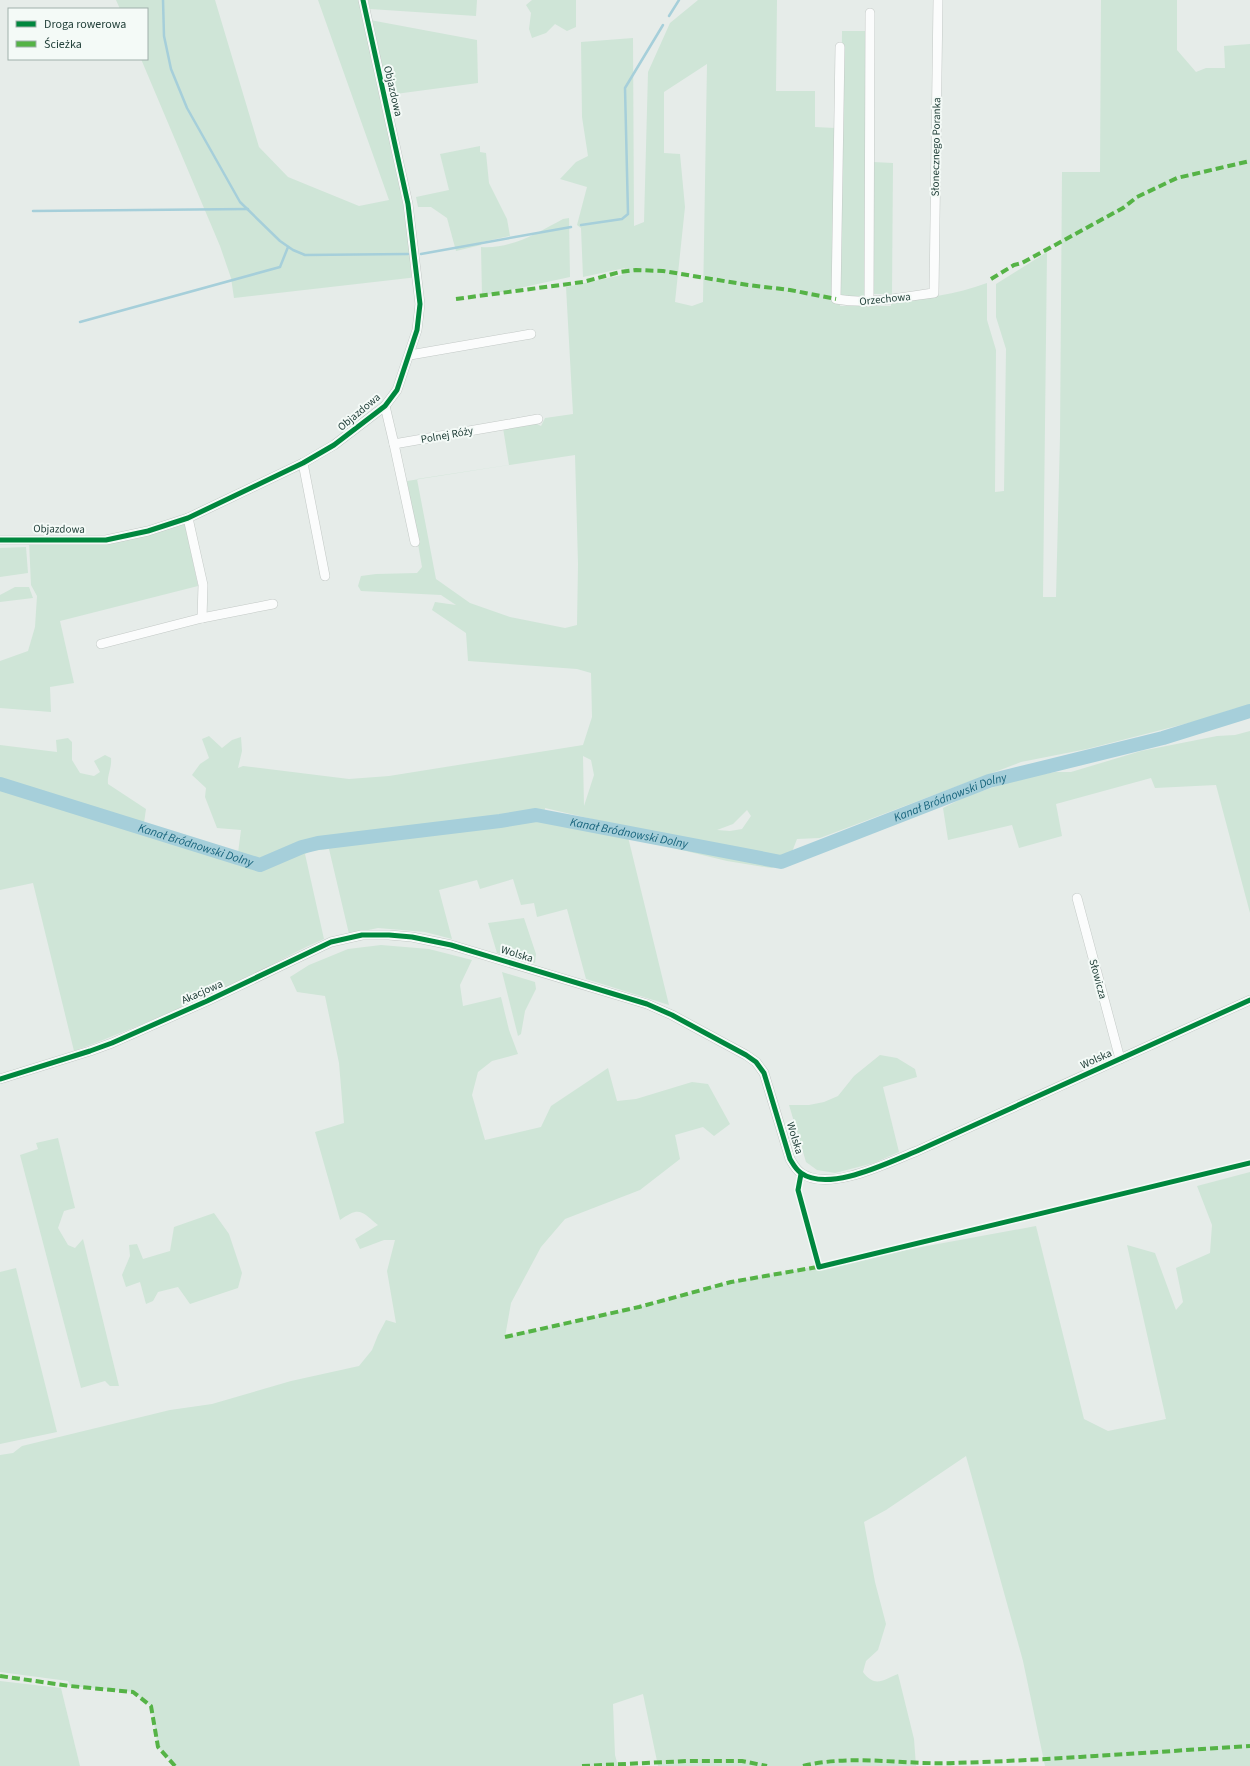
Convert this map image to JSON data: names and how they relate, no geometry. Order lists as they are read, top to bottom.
{
  "streets": {
    "street": [
      "Objazdowa",
      "Słonecznego Poranka",
      "Orzechowa",
      "Polnej Róży",
      "Wolska",
      "Słowicza",
      "Akacjowa"
    ]
  },
  "crossings": [
    ["Słonecznego Poranka", "Orzechowa"],
    ["Wolska", "Słowicza"],
    ["Wolska", "Akacjowa"]
  ],
  "water": ["Kanał Bródnowski Dolny"],
  "legend": ["Droga rowerowa", "Ścieżka"]
}
